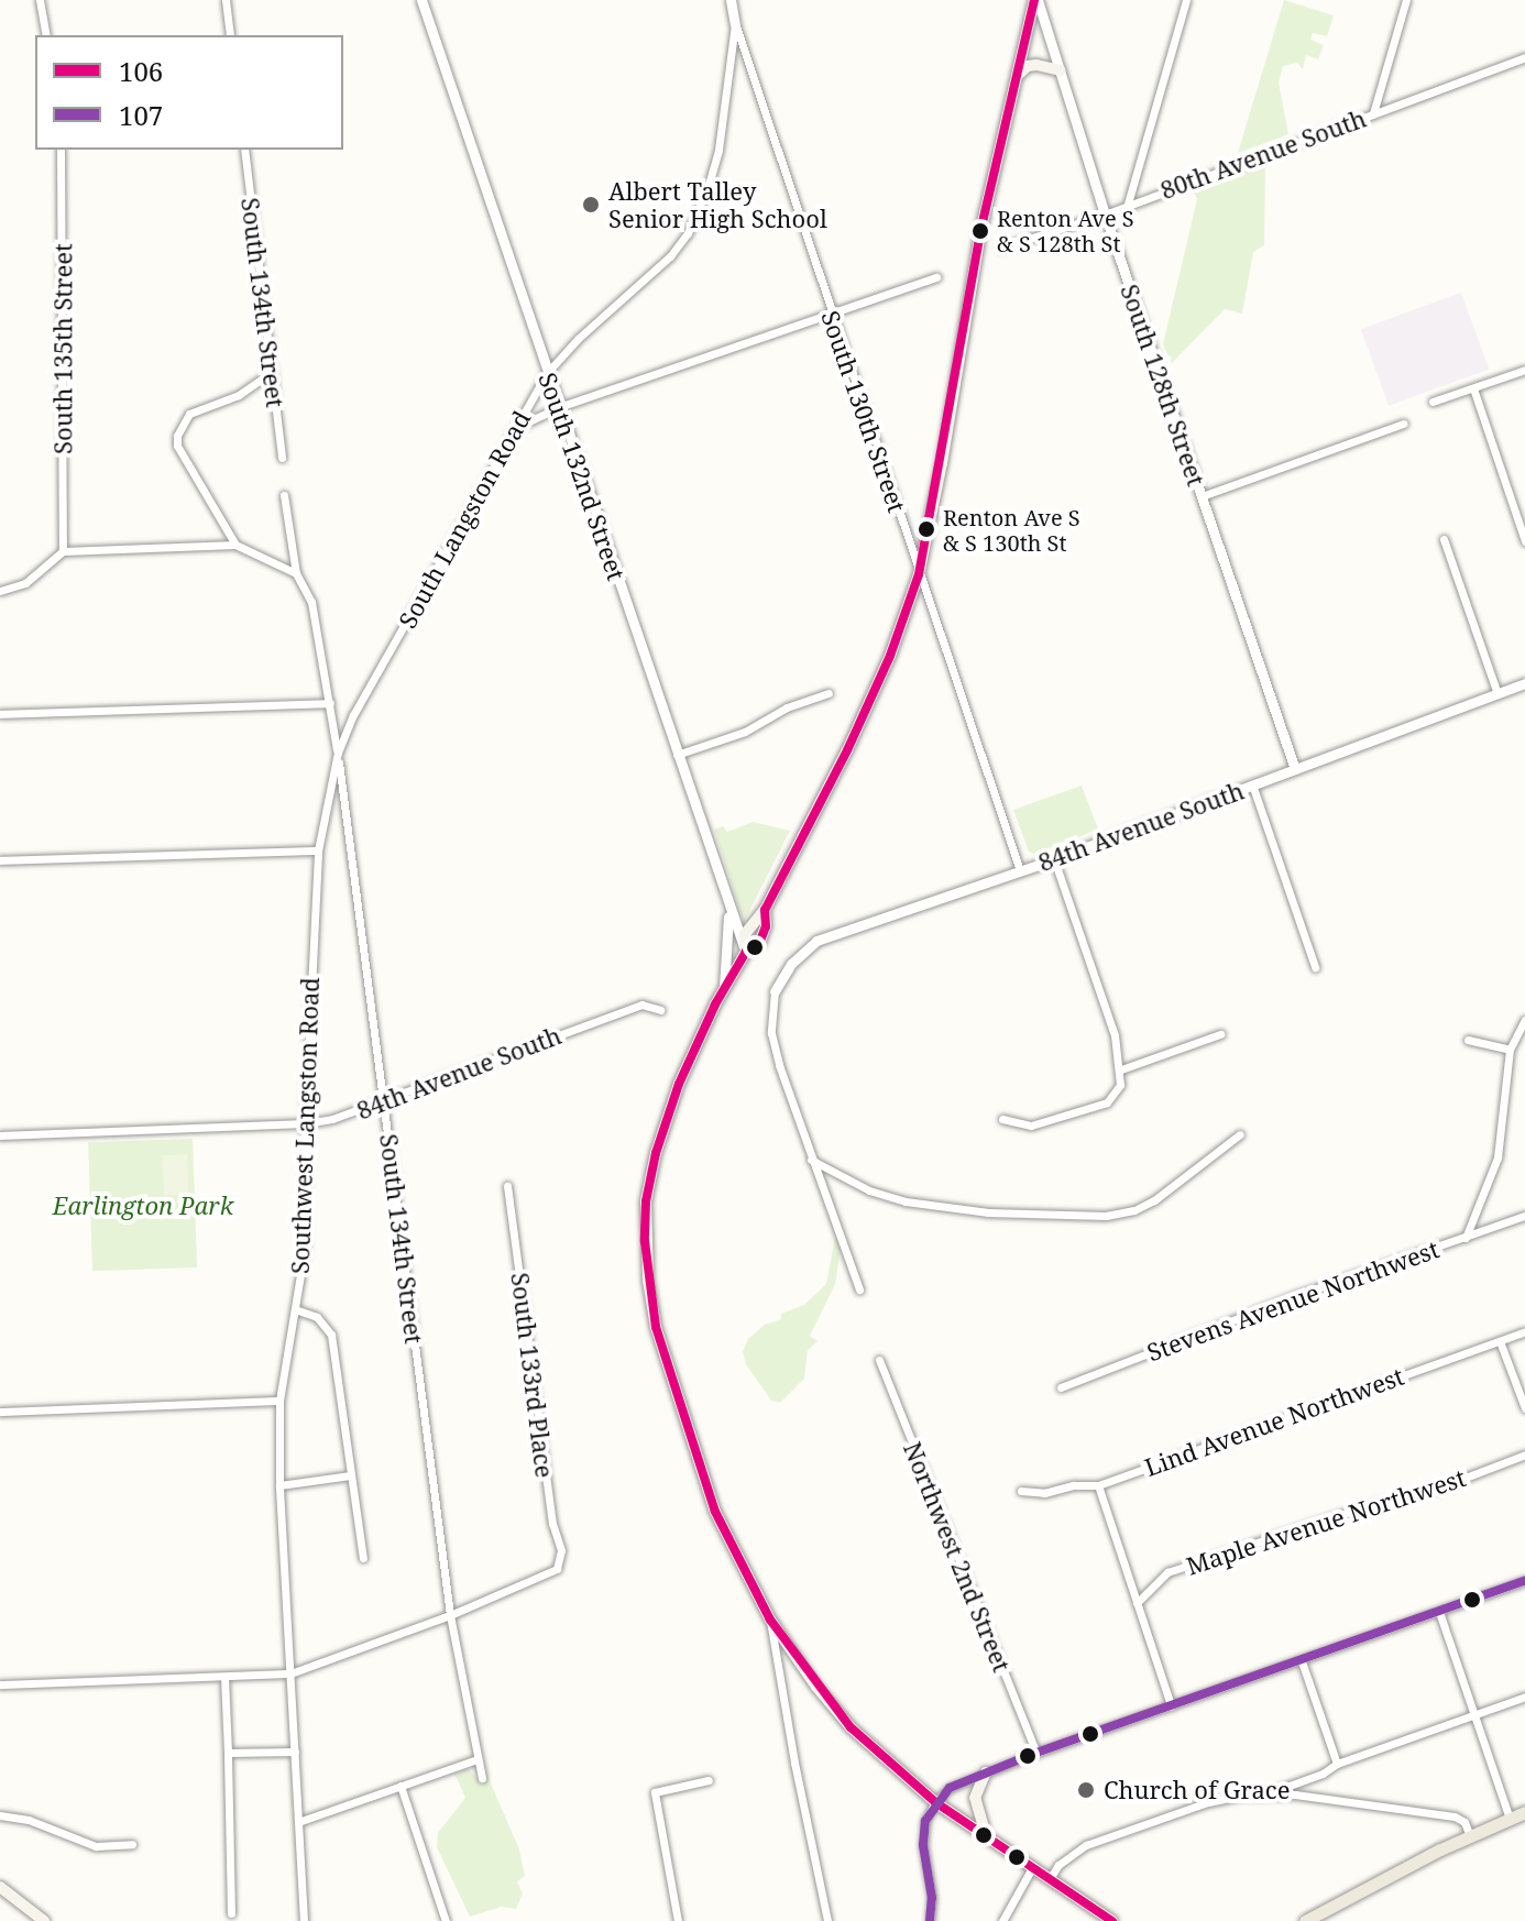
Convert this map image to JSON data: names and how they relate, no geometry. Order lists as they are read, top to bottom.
{
  "streets": {
    "street": [
      "80th Avenue South",
      "South 134th Street",
      "South 135th Street",
      "South 128th Street",
      "South 130th Street",
      "South 132nd Street",
      "South Langston Road",
      "84th Avenue South",
      "Southwest Langston Road",
      "Stevens Avenue Northwest",
      "South 133rd Place",
      "Lind Avenue Northwest",
      "Maple Avenue Northwest",
      "Northwest 2nd Street"
    ]
  },
  "crossings": [
    ["80th Avenue South", "South 128th Street"],
    ["South 134th Street", "South Langston Road"],
    ["South 134th Street", "84th Avenue South"],
    ["South 134th Street", "Southwest Langston Road"],
    ["South 134th Street", "South 133rd Place"],
    ["South 128th Street", "84th Avenue South"],
    ["South 130th Street", "South Langston Road"],
    ["South 130th Street", "84th Avenue South"],
    ["South 132nd Street", "South Langston Road"],
    ["South Langston Road", "Southwest Langston Road"],
    ["84th Avenue South", "Southwest Langston Road"]
  ],
  "parks": ["Earlington Park"],
  "places": [
    "Albert Talley Senior High School",
    "Renton Ave S & S 128th St",
    "Renton Ave S & S 130th St",
    "Church of Grace"
  ],
  "lines": ["transit line 106", "transit line 107"],
  "legend": ["106", "107"]
}
